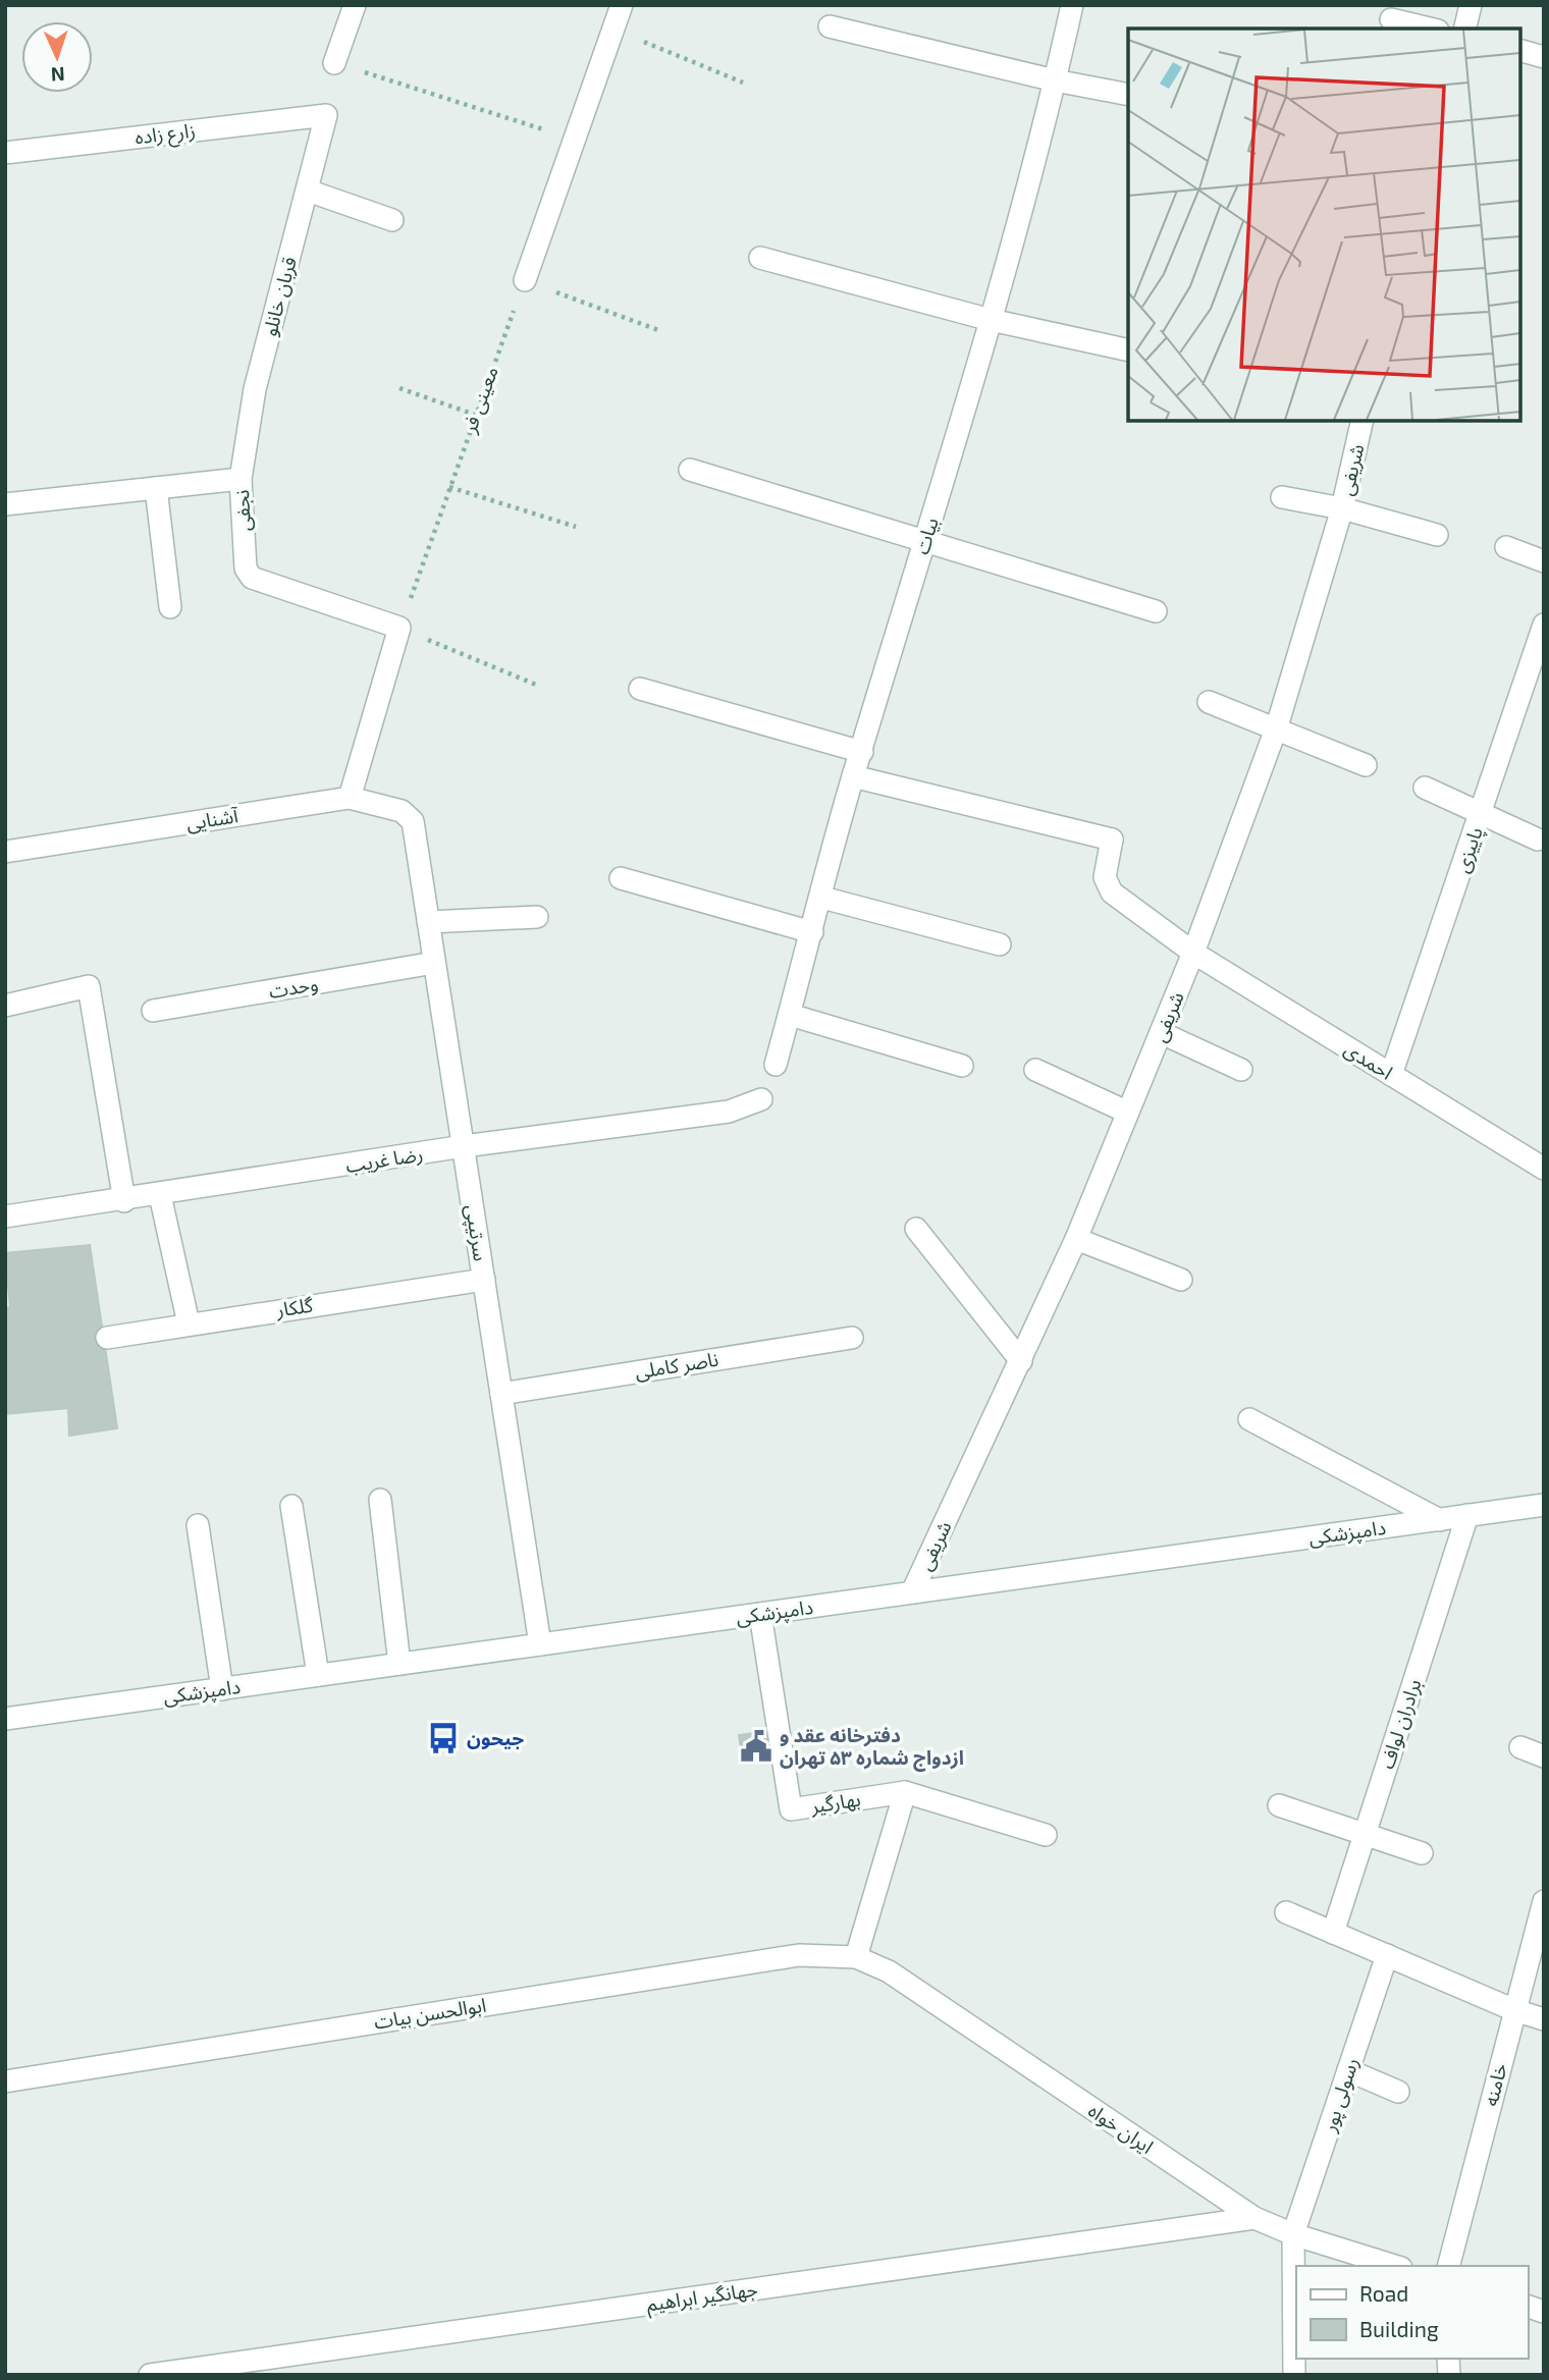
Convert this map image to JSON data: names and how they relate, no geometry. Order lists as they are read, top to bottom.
{
  "streets": {
    "street": [
      "زارع زاده",
      "قربان خانلو",
      "شریفی",
      "نجفی",
      "بیات",
      "آشنایی",
      "پاییزی",
      "وحدت",
      "احمدی",
      "رضا غریب",
      "سرتیپی",
      "گلکار",
      "ناصر کاملی",
      "دامپزشکی",
      "برادران لواف",
      "بهارگیر",
      "ابوالحسن بیات",
      "خامنه",
      "رسولی پور",
      "ایران خواه",
      "جهانگیر ابراهیم"
    ],
    "path": ["معینی فر"]
  },
  "crossings": [
    ["زارع زاده", "قربان خانلو"],
    ["قربان خانلو", "نجفی"],
    ["معینی فر", "نجفی"],
    ["شریفی", "احمدی"],
    ["شریفی", "دامپزشکی"],
    ["بیات", "احمدی"],
    ["آشنایی", "سرتیپی"],
    ["پاییزی", "احمدی"],
    ["وحدت", "سرتیپی"],
    ["رضا غریب", "سرتیپی"],
    ["سرتیپی", "گلکار"],
    ["سرتیپی", "ناصر کاملی"],
    ["سرتیپی", "دامپزشکی"],
    ["دامپزشکی", "برادران لواف"],
    ["دامپزشکی", "بهارگیر"],
    ["ابوالحسن بیات", "ایران خواه"],
    ["رسولی پور", "ایران خواه"],
    ["ایران خواه", "جهانگیر ابراهیم"]
  ],
  "places": {
    "bus stop": ["جیحون"],
    "public building": ["دفترخانه عقد و ازدواج شماره ۵۳ تهران"]
  },
  "legend": ["Road", "Building"],
  "north": "bottom"
}
